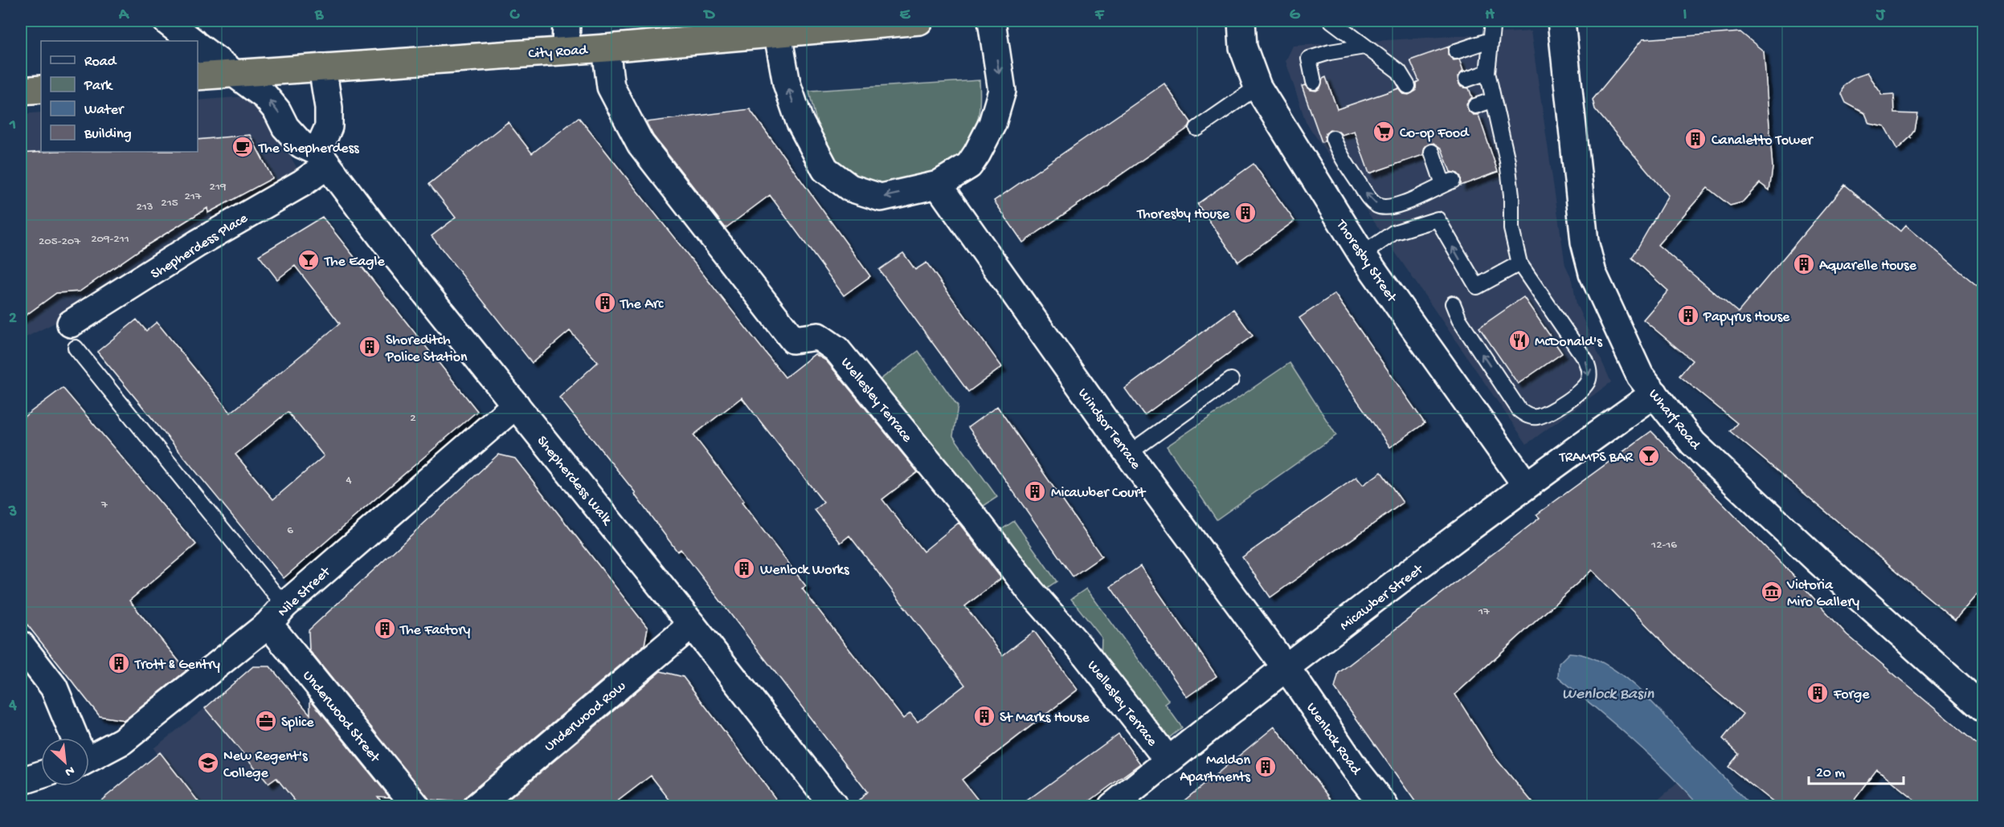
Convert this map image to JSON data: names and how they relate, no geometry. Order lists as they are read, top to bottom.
{
  "streets": {
    "highway": ["City Road"],
    "street": [
      "Shepherdess Place",
      "Thoresby Street",
      "Wellesley Terrace",
      "Wharf Road",
      "Windsor Terrace",
      "Shepherdess Walk",
      "Nile Street",
      "Micawber Street",
      "Underwood Street",
      "Underwood Row",
      "Wenlock Road"
    ]
  },
  "crossings": [
    ["City Road", "Wellesley Terrace"],
    ["City Road", "Shepherdess Walk"],
    ["Shepherdess Place", "Shepherdess Walk"],
    ["Thoresby Street", "Micawber Street"],
    ["Wellesley Terrace", "Micawber Street"],
    ["Wharf Road", "Micawber Street"],
    ["Windsor Terrace", "Micawber Street"],
    ["Windsor Terrace", "Wenlock Road"],
    ["Shepherdess Walk", "Nile Street"],
    ["Shepherdess Walk", "Underwood Row"],
    ["Nile Street", "Underwood Street"],
    ["Micawber Street", "Wenlock Road"]
  ],
  "water": ["Wenlock Basin"],
  "places": {
    "supermarket": ["Co-op Food"],
    "building": [
      "Canaletto Tower",
      "Thoresby House",
      "Aquarelle House",
      "The Arc",
      "Papyrus House",
      "Shoreditch Police Station",
      "Micawber Court",
      "Wenlock Works",
      "The Factory",
      "Trott & Gentry",
      "Forge",
      "St Marks House",
      "Maldon Apartments"
    ],
    "cafe": ["The Shepherdess"],
    "bar": ["The Eagle", "TRAMPS BAR"],
    "restaurant": ["McDonald's"],
    "museum": ["Victoria Miro Gallery"],
    "office": ["Splice"],
    "school or university": ["New Regent's College"]
  },
  "house_numbers": [
    "219",
    "217",
    "215",
    "213",
    "209-211",
    "205-207",
    "2",
    "4",
    "7",
    "6",
    "12-16",
    "17"
  ],
  "legend": [
    "Road",
    "Park",
    "Water",
    "Building"
  ],
  "scale_bar": "20 m",
  "north": "bottom right",
  "grid": {
    "columns": [
      "A",
      "B",
      "C",
      "D",
      "E",
      "F",
      "G",
      "H",
      "I",
      "J"
    ],
    "rows": [
      "1",
      "2",
      "3",
      "4"
    ]
  }
}
